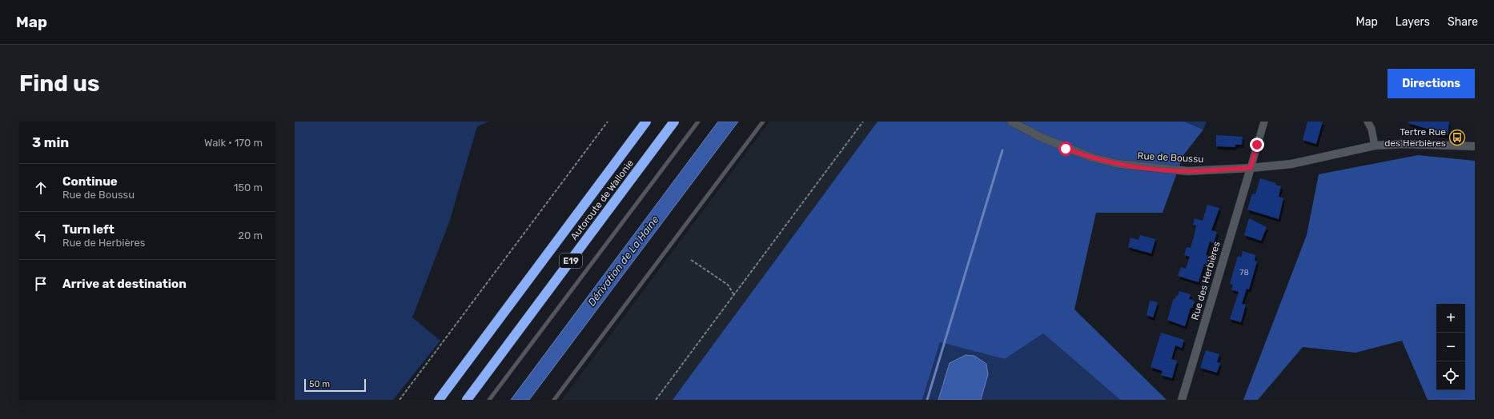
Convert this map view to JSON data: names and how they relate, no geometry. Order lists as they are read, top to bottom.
{
  "streets": {
    "highway": ["Autoroute de Wallonie", "E19"],
    "street": ["Rue de Boussu", "Rue des Herbières"]
  },
  "crossings": [
    ["Rue de Boussu", "Rue des Herbières"]
  ],
  "water": ["Dérivation de La Haine"],
  "places": {
    "bus stop": ["Tertre Rue des Herbières"]
  },
  "house_numbers": ["78"],
  "scale_bar": "50 m",
  "page": {
    "header": "Map",
    "nav": ["Map", "Layers", "Share"],
    "buttons": "Directions",
    "title": "Find us",
    "heading": ["3 min", "Walk · 170 m"],
    "list": [
      ["Continue", "Rue de Boussu", "150 m"],
      ["Turn left", "Rue de Herbières", "20 m"],
      "Arrive at destination"
    ],
    "map_buttons": ["+", "−"],
    "scale": "50 m"
  }
}
